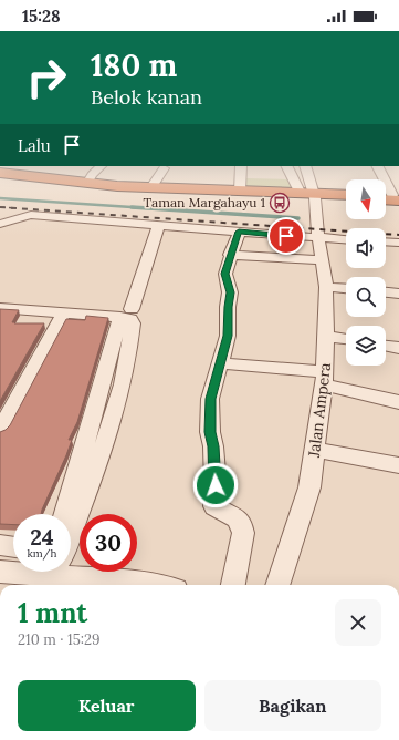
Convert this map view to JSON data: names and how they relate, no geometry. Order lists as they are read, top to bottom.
{
  "streets": {
    "street": ["Jalan Ampera"]
  },
  "places": {
    "bus stop": ["Taman Margahayu 1"]
  },
  "north": "bottom",
  "page": {
    "status": "15:28",
    "turn": ["180 m", "Belok kanan"],
    "then": "Lalu",
    "speed": "24 km/h",
    "limit": "30",
    "heading": ["1 mnt", "210 m · 15:29"],
    "buttons": ["Keluar", "Bagikan"]
  }
}
